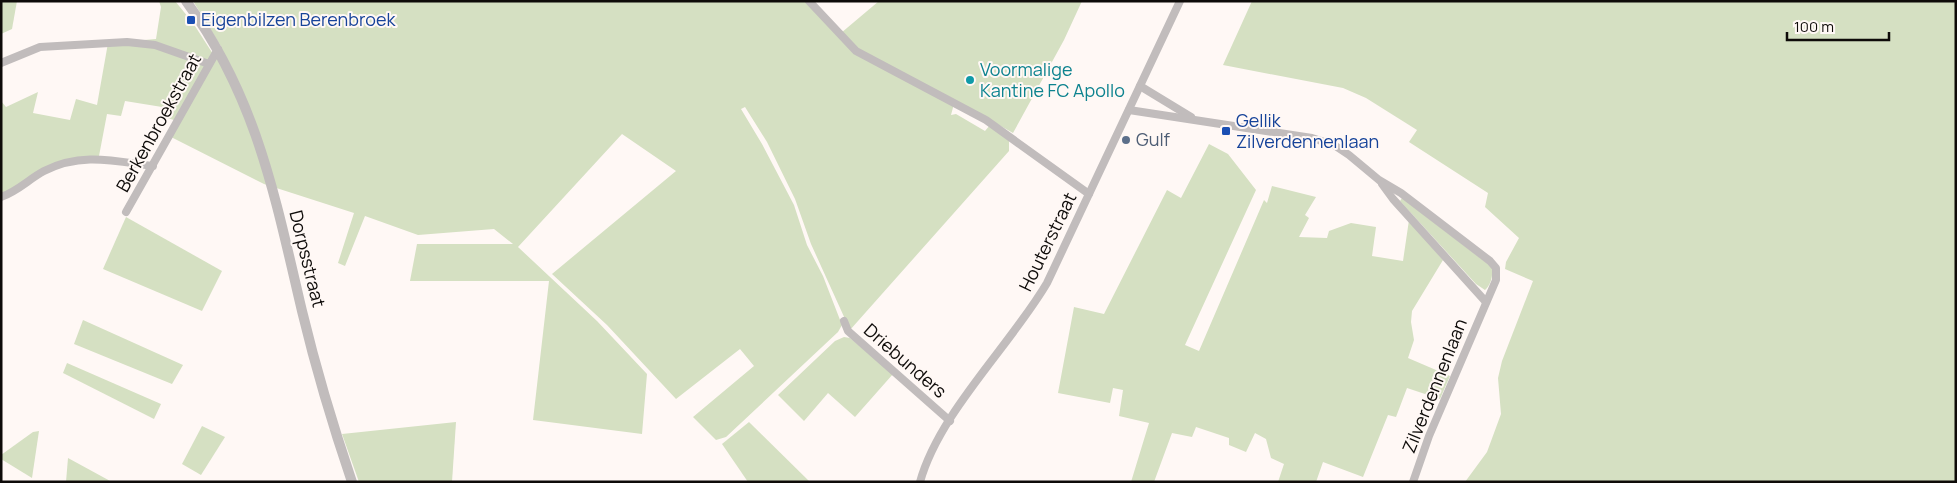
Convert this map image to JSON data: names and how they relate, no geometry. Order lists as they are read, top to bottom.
{
  "streets": {
    "street": [
      "Berkenbroekstraat",
      "Houterstraat",
      "Dorpsstraat",
      "Driebunders",
      "Zilverdennenlaan"
    ]
  },
  "crossings": [
    ["Berkenbroekstraat", "Dorpsstraat"],
    ["Houterstraat", "Driebunders"],
    ["Houterstraat", "Zilverdennenlaan"]
  ],
  "places": {
    "transit": ["Eigenbilzen Berenbroek", "Gellik Zilverdennenlaan"],
    "other": ["Voormalige Kantine FC Apollo", "Gulf"]
  },
  "scale_bar": "100 m"
}
